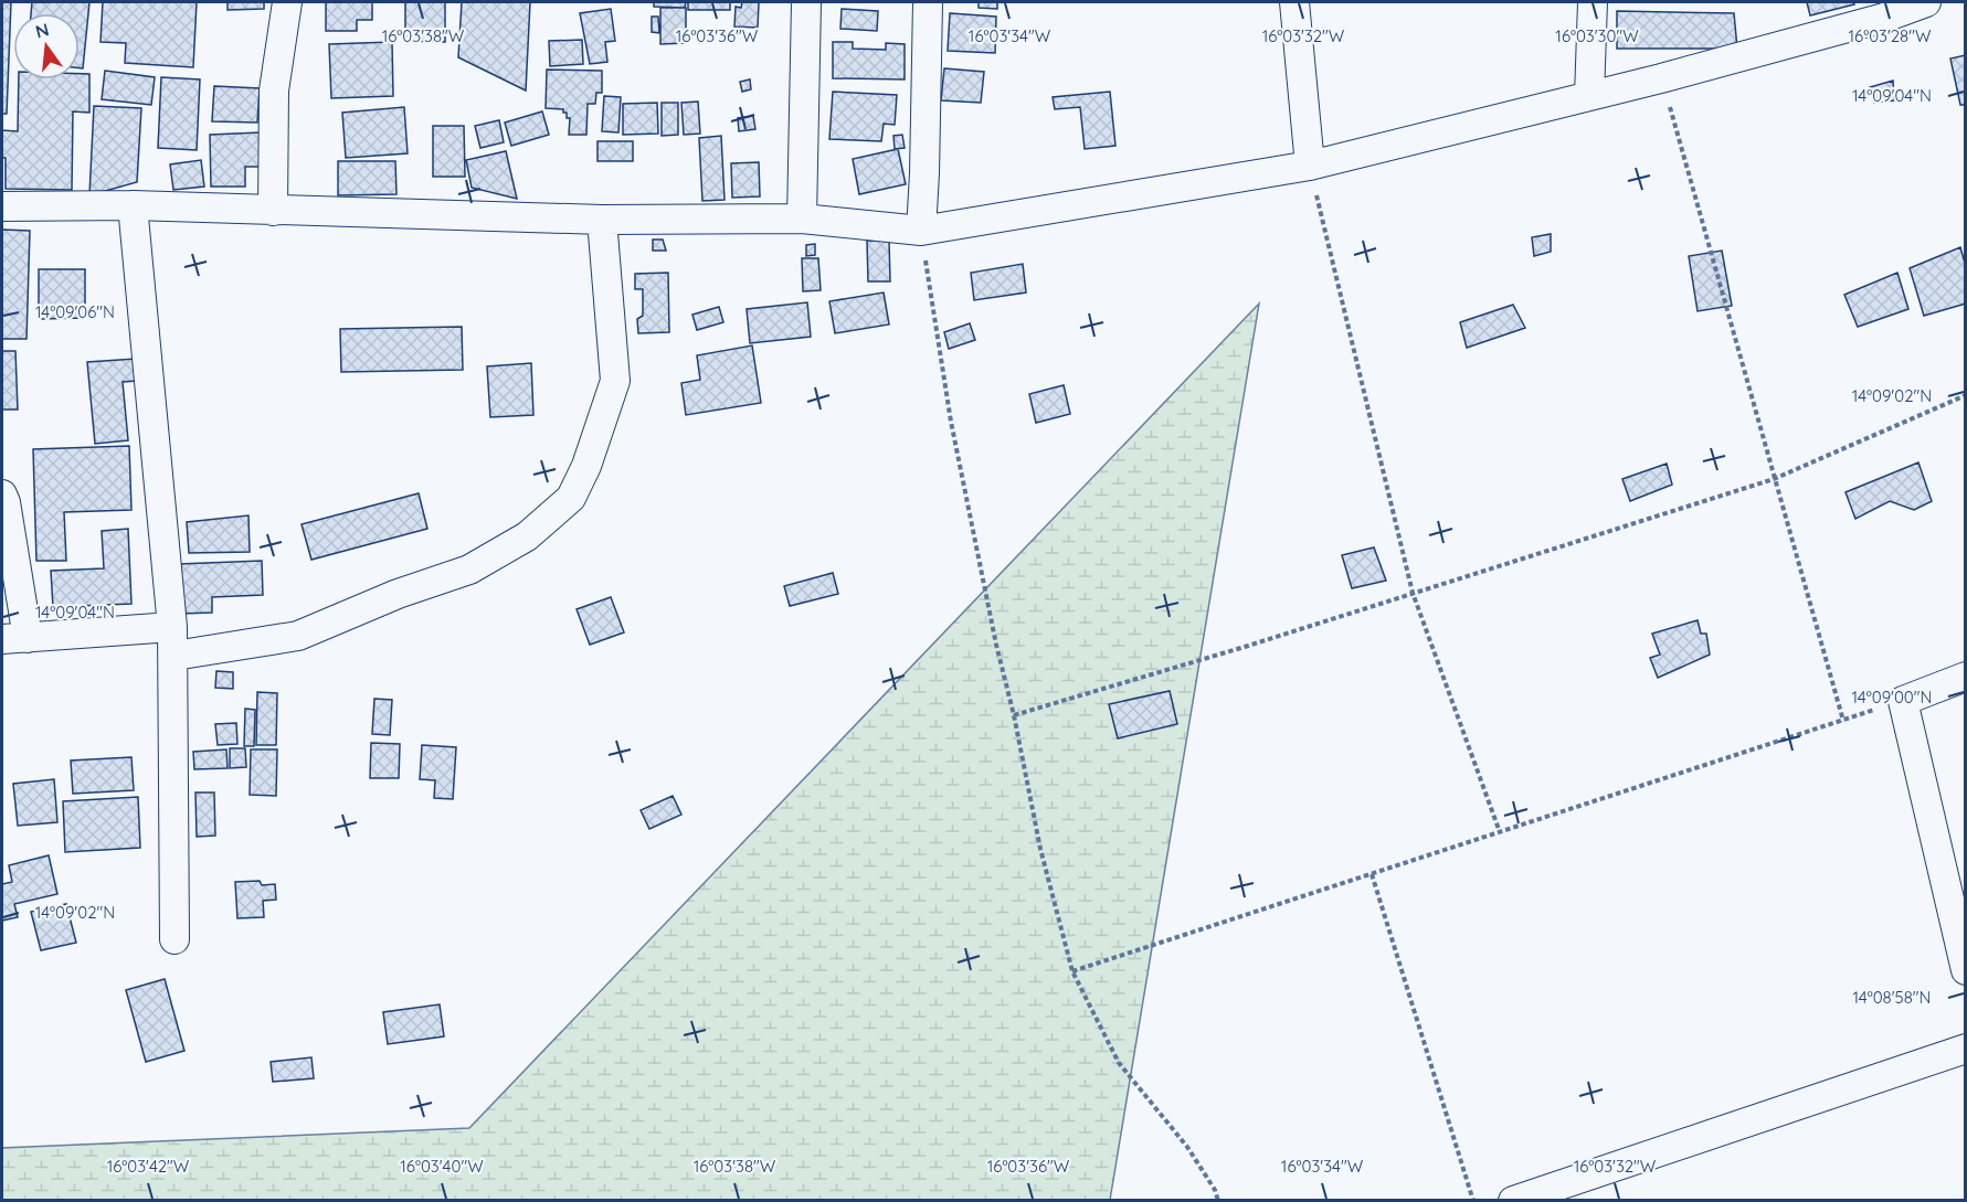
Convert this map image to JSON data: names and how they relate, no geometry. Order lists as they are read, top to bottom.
{
  "north": "top",
  "coordinates": [
    "16°03'38\"W",
    "16°03'36\"W",
    "16°03'34\"W",
    "16°03'32\"W",
    "16°03'30\"W",
    "16°03'28\"W",
    "14°09'04\"N",
    "14°09'06\"N",
    "14°09'02\"N",
    "14°09'00\"N",
    "14°08'58\"N",
    "16°03'42\"W",
    "16°03'40\"W"
  ]
}
